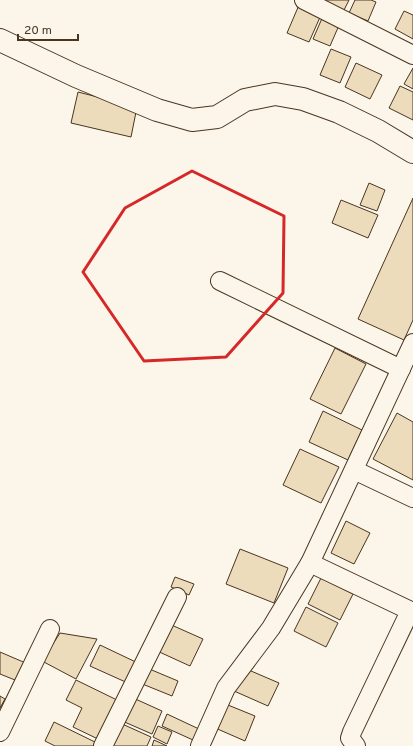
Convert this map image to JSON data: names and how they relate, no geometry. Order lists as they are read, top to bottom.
{
  "scale_bar": "20 m"
}
